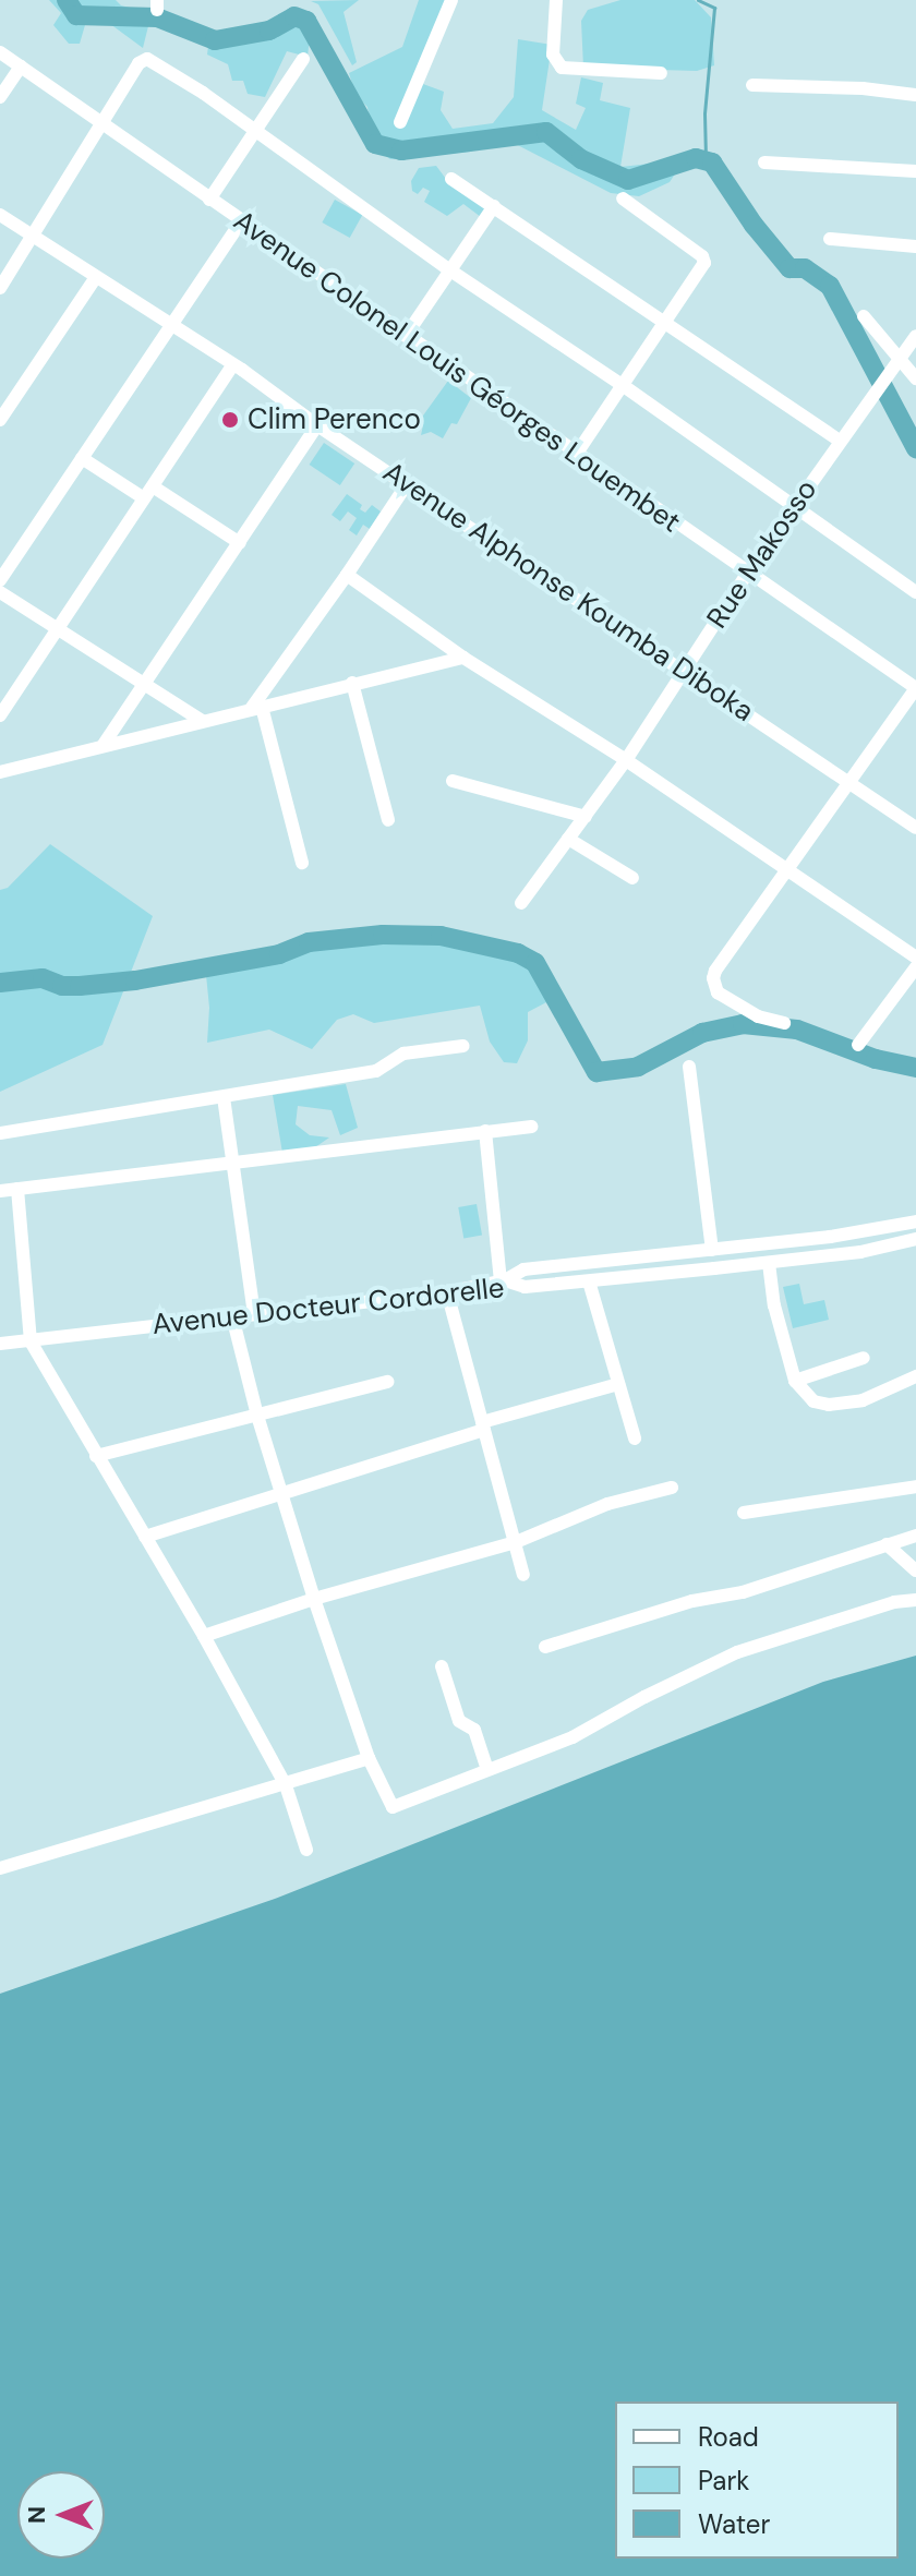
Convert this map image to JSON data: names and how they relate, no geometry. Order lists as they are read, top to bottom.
{
  "streets": {
    "street": [
      "Avenue Colonel Louis Géorges Louembet",
      "Rue Makosso",
      "Avenue Alphonse Koumba Diboka",
      "Avenue Docteur Cordorelle"
    ]
  },
  "crossings": [
    ["Avenue Colonel Louis Géorges Louembet", "Rue Makosso"],
    ["Rue Makosso", "Avenue Alphonse Koumba Diboka"]
  ],
  "places": ["Clim Perenco"],
  "legend": ["Road", "Park", "Water"],
  "north": "left"
}
